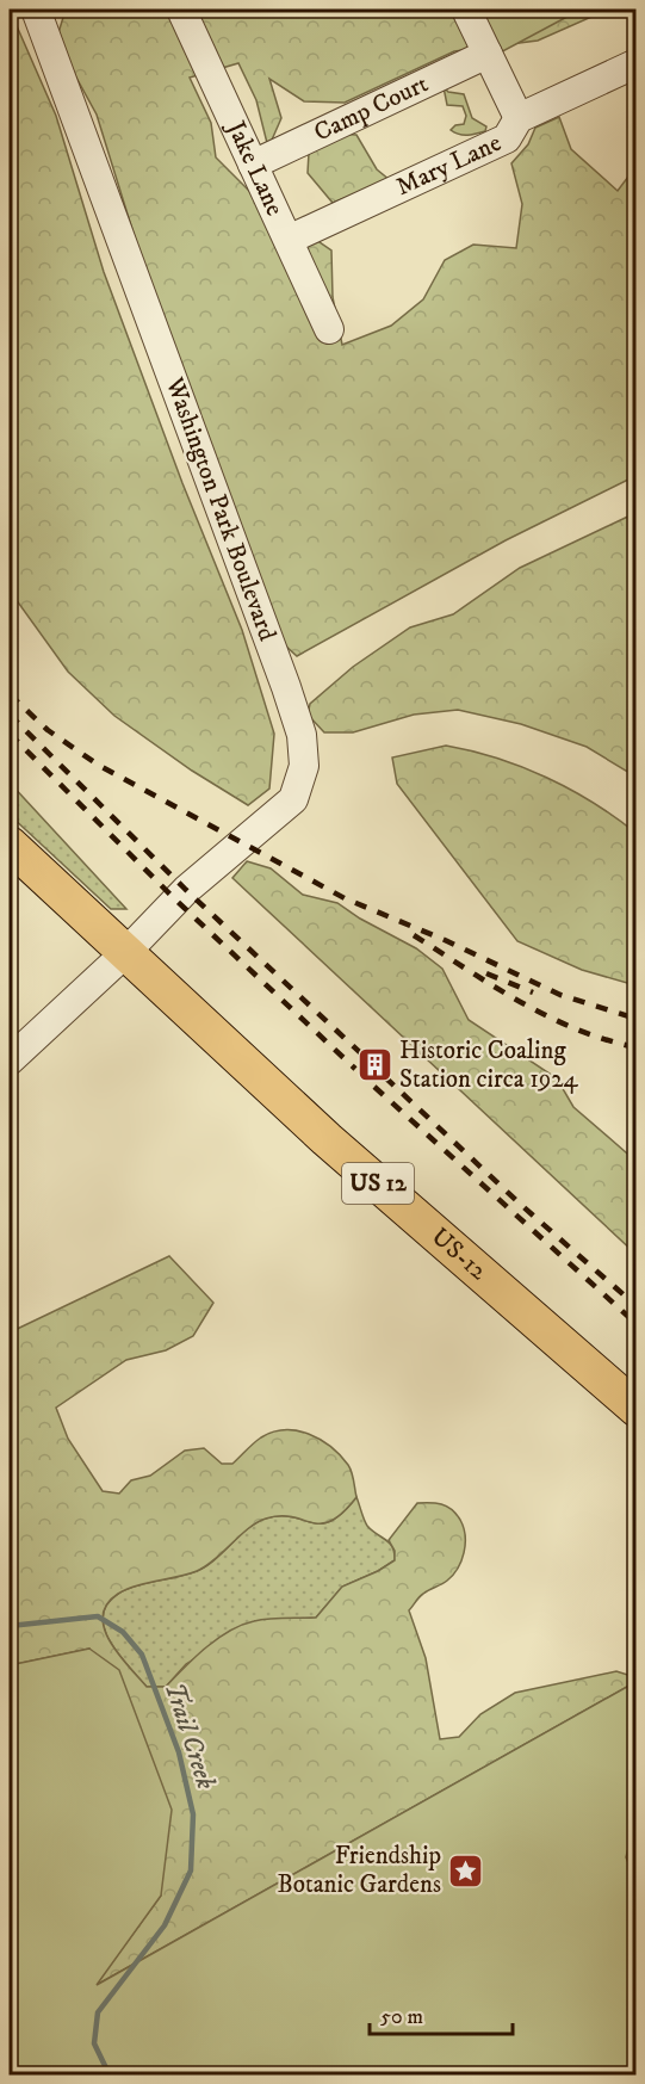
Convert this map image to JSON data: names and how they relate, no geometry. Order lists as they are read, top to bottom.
{
  "streets": {
    "main road": ["US 12", "US-12"],
    "street": [
      "Camp Court",
      "Mary Lane",
      "Jake Lane",
      "Washington Park Boulevard"
    ]
  },
  "crossings": [
    ["Camp Court", "Jake Lane"],
    ["Mary Lane", "Jake Lane"],
    ["Washington Park Boulevard", "US 12"],
    ["Washington Park Boulevard", "US-12"],
    ["US 12", "US-12"]
  ],
  "water": ["Trail Creek"],
  "places": {
    "building": ["Historic Coaling Station circa 1924"],
    "place": ["Friendship Botanic Gardens"]
  },
  "scale_bar": "50 m"
}
